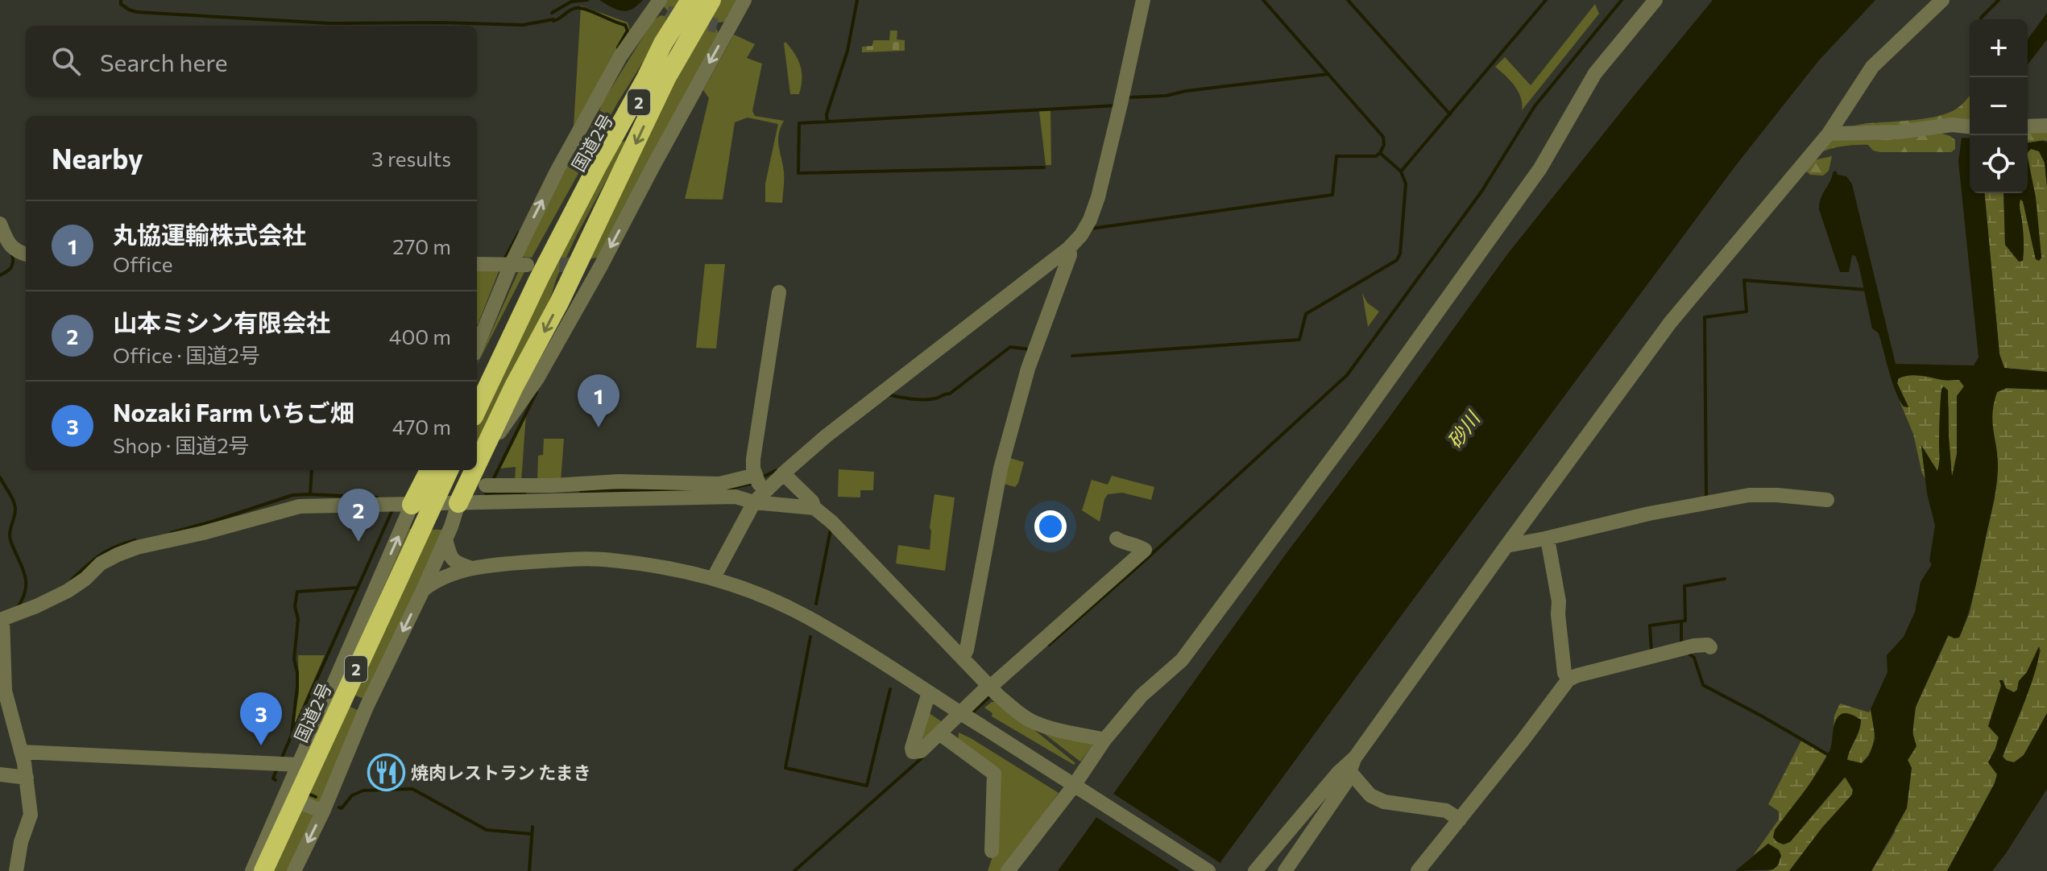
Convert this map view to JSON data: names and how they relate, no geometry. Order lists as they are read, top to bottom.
{
  "streets": {
    "highway": ["2", "国道2号"]
  },
  "water": ["砂川"],
  "places": {
    "restaurant": ["焼肉レストラン たまき"]
  },
  "page": {
    "map_buttons": ["+", "−"],
    "search": "Search here",
    "heading": ["Nearby", "3 results"],
    "list": [
      {
        "mark": "1",
        "name": "丸協運輸株式会社",
        "note": "Office",
        "value": "270 m"
      },
      {
        "mark": "2",
        "name": "山本ミシン有限会社",
        "note": "Office · 国道2号",
        "value": "400 m"
      },
      {
        "mark": "3",
        "name": "Nozaki Farm いちご畑",
        "note": "Shop · 国道2号",
        "value": "470 m"
      }
    ],
    "pins": ["1", "2", "3"]
  }
}
